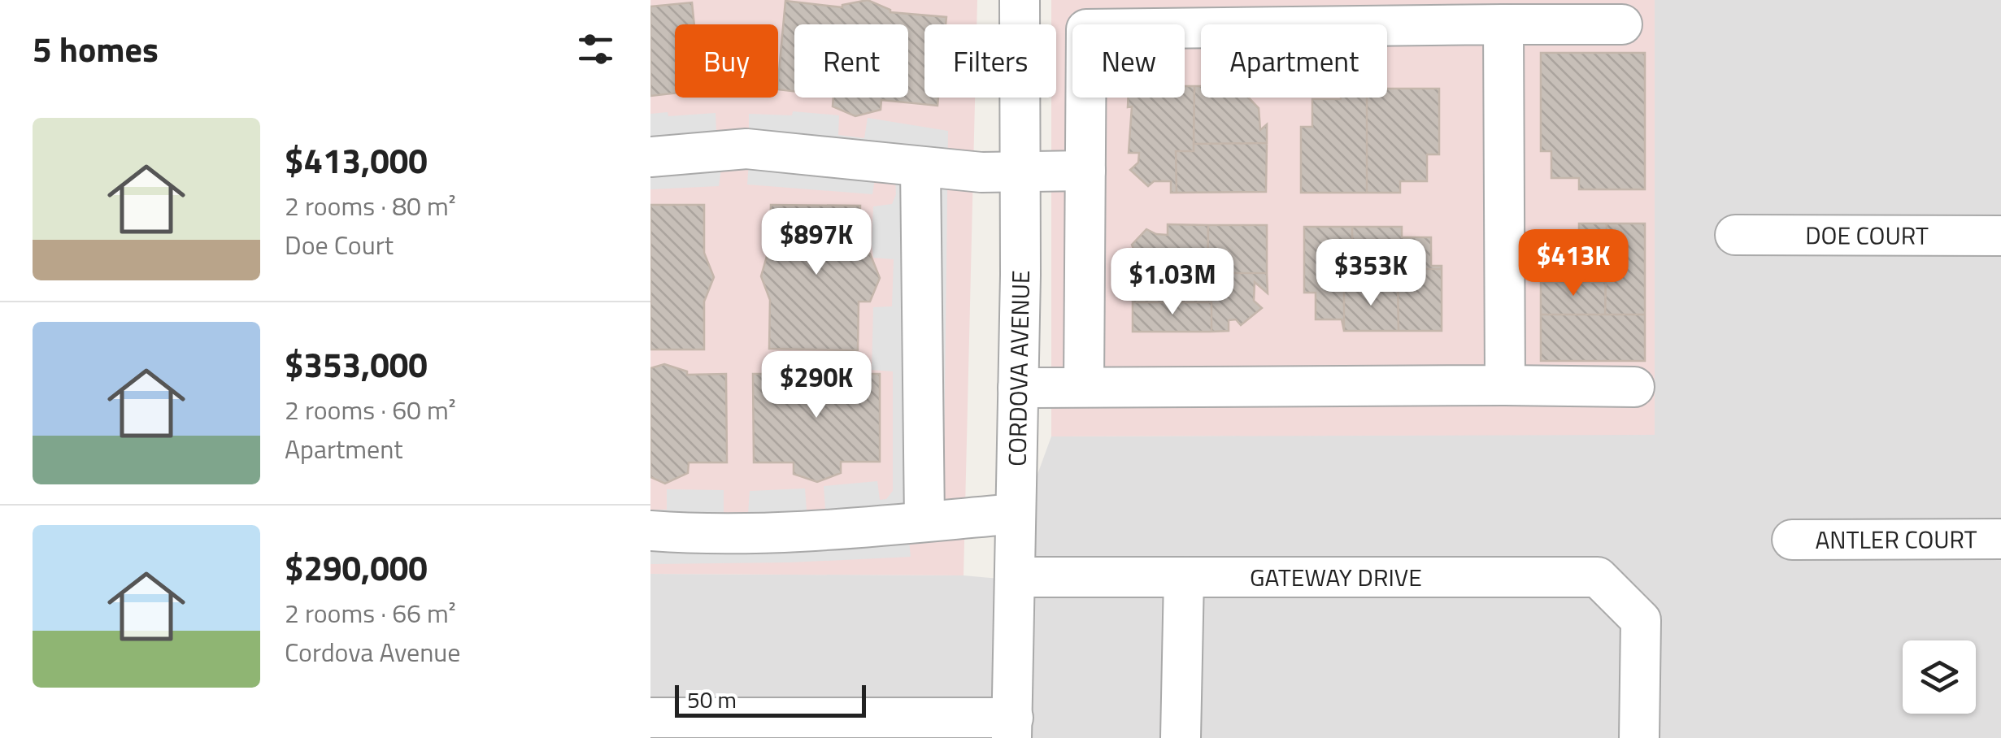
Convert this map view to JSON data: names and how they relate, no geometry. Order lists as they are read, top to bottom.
{
  "streets": {
    "street": [
      "DOE COURT",
      "CORDOVA AVENUE",
      "ANTLER COURT",
      "GATEWAY DRIVE"
    ]
  },
  "crossings": [
    ["CORDOVA AVENUE", "GATEWAY DRIVE"]
  ],
  "scale_bar": "50 m",
  "page": {
    "heading": "5 homes",
    "chip": [
      "Buy",
      "Rent",
      "Filters",
      "New",
      "Apartment"
    ],
    "list": [
      {
        "name": "$413,000",
        "note": "2 rooms · 80 m² · Doe Court"
      },
      {
        "name": "$353,000",
        "note": "2 rooms · 60 m² · Apartment"
      },
      {
        "name": "$290,000",
        "note": "2 rooms · 66 m² · Cordova Avenue"
      }
    ],
    "price": [
      "$897K",
      "$413K",
      "$353K",
      "$1.03M",
      "$290K"
    ],
    "scale": "50 m"
  }
}
